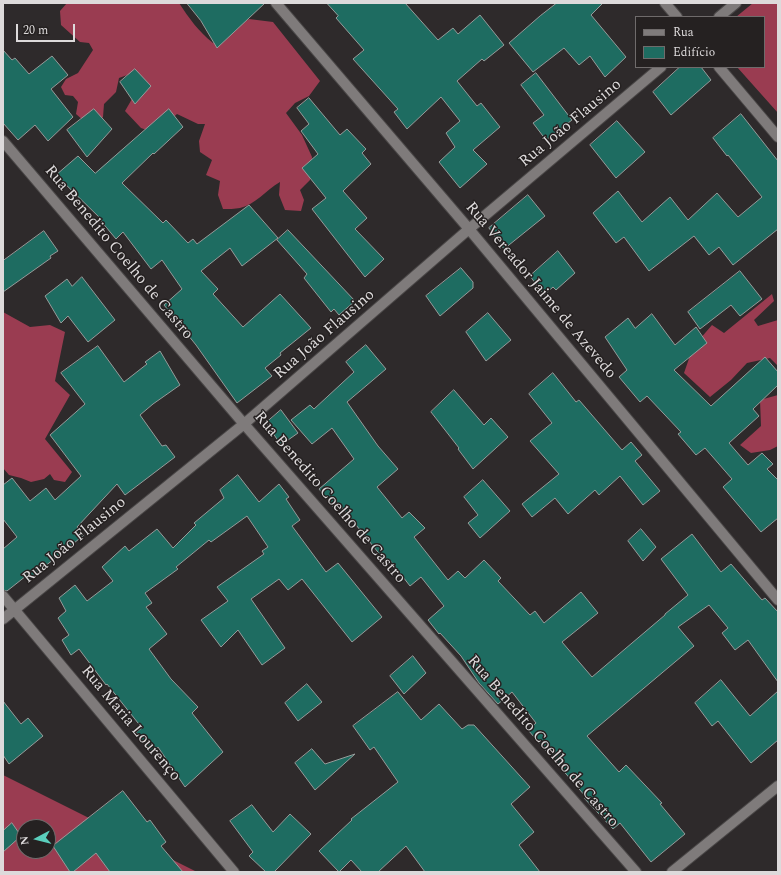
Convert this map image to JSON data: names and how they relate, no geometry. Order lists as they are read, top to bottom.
{
  "streets": {
    "street": [
      "Rua João Flausino",
      "Rua Benedito Coelho de Castro",
      "Rua Vereador Jaime de Azevedo",
      "Rua Maria Lourenço"
    ]
  },
  "crossings": [
    ["Rua João Flausino", "Rua Benedito Coelho de Castro"],
    ["Rua João Flausino", "Rua Vereador Jaime de Azevedo"],
    ["Rua João Flausino", "Rua Maria Lourenço"]
  ],
  "legend": ["Rua", "Edifício"],
  "scale_bar": "20 m",
  "north": "left"
}
